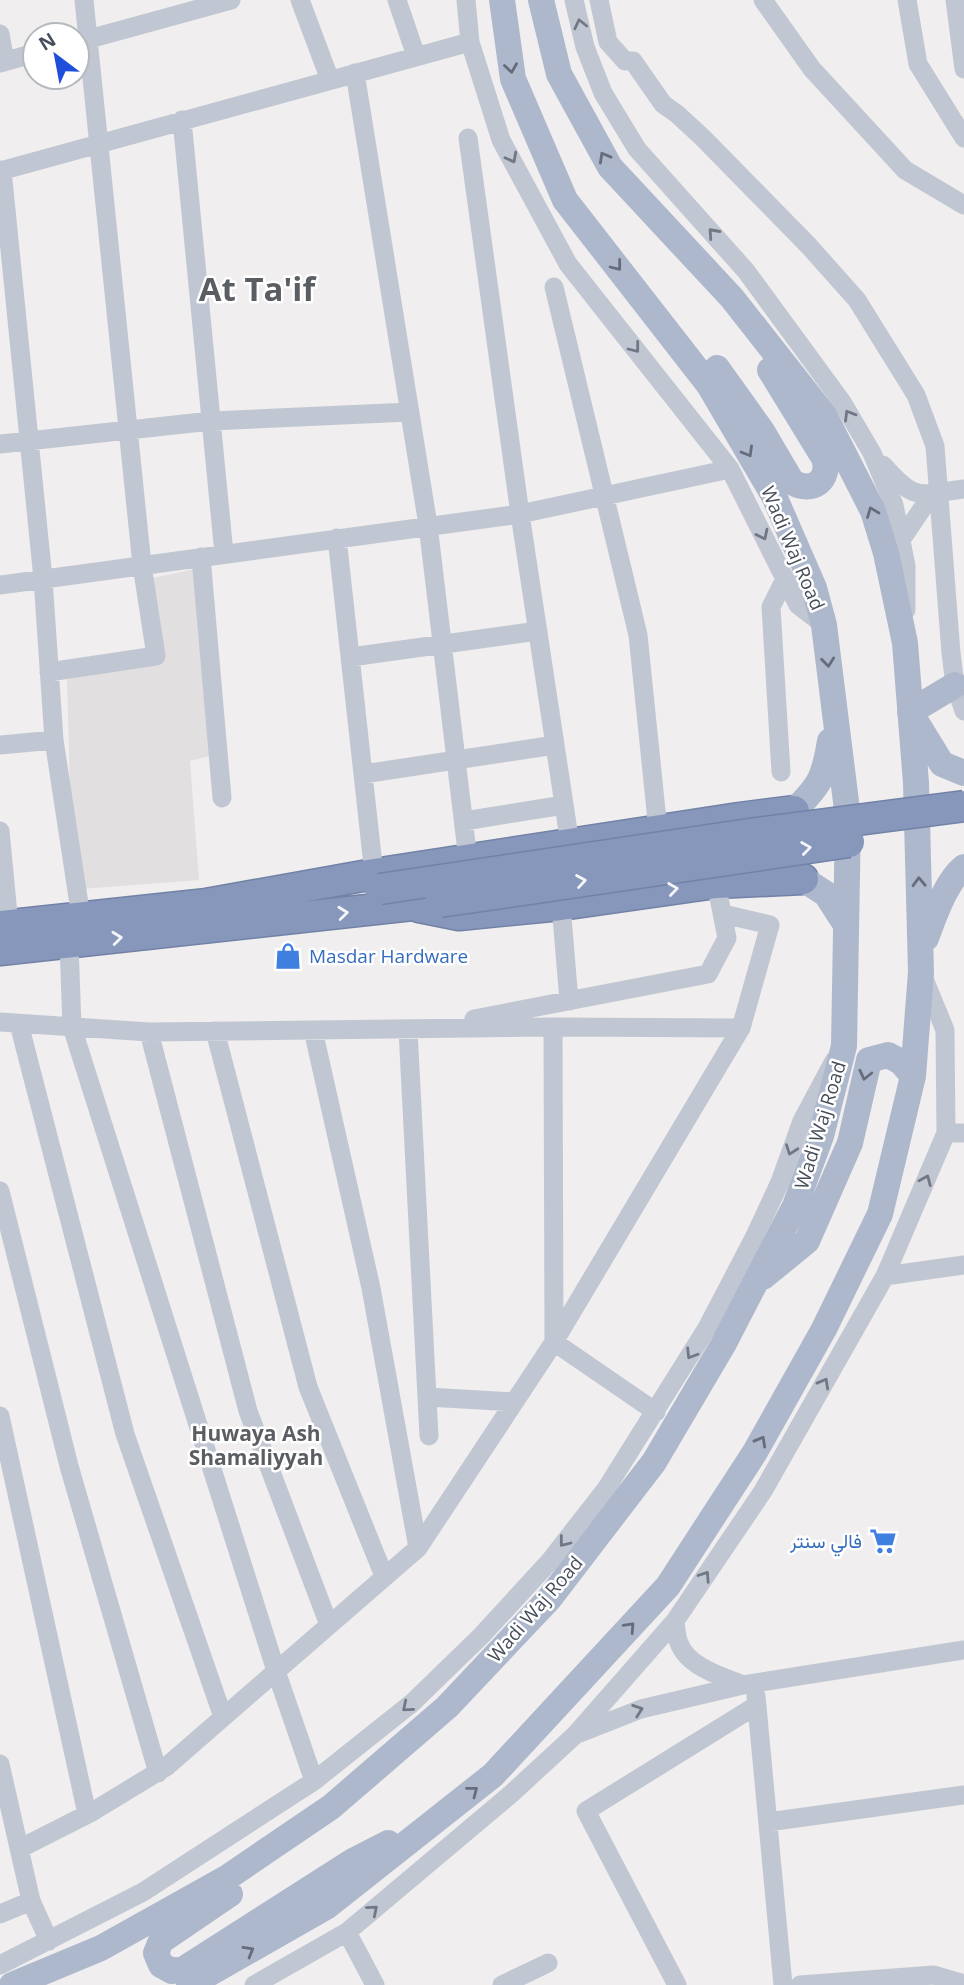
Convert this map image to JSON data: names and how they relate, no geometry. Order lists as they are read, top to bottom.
{
  "streets": {
    "main road": ["Wadi Waj Road"]
  },
  "districts": ["At Ta'if", "Huwaya Ash Shamaliyyah"],
  "places": {
    "shop": ["Masdar Hardware"],
    "supermarket": ["فالي سنتر"]
  },
  "north": "top left"
}
